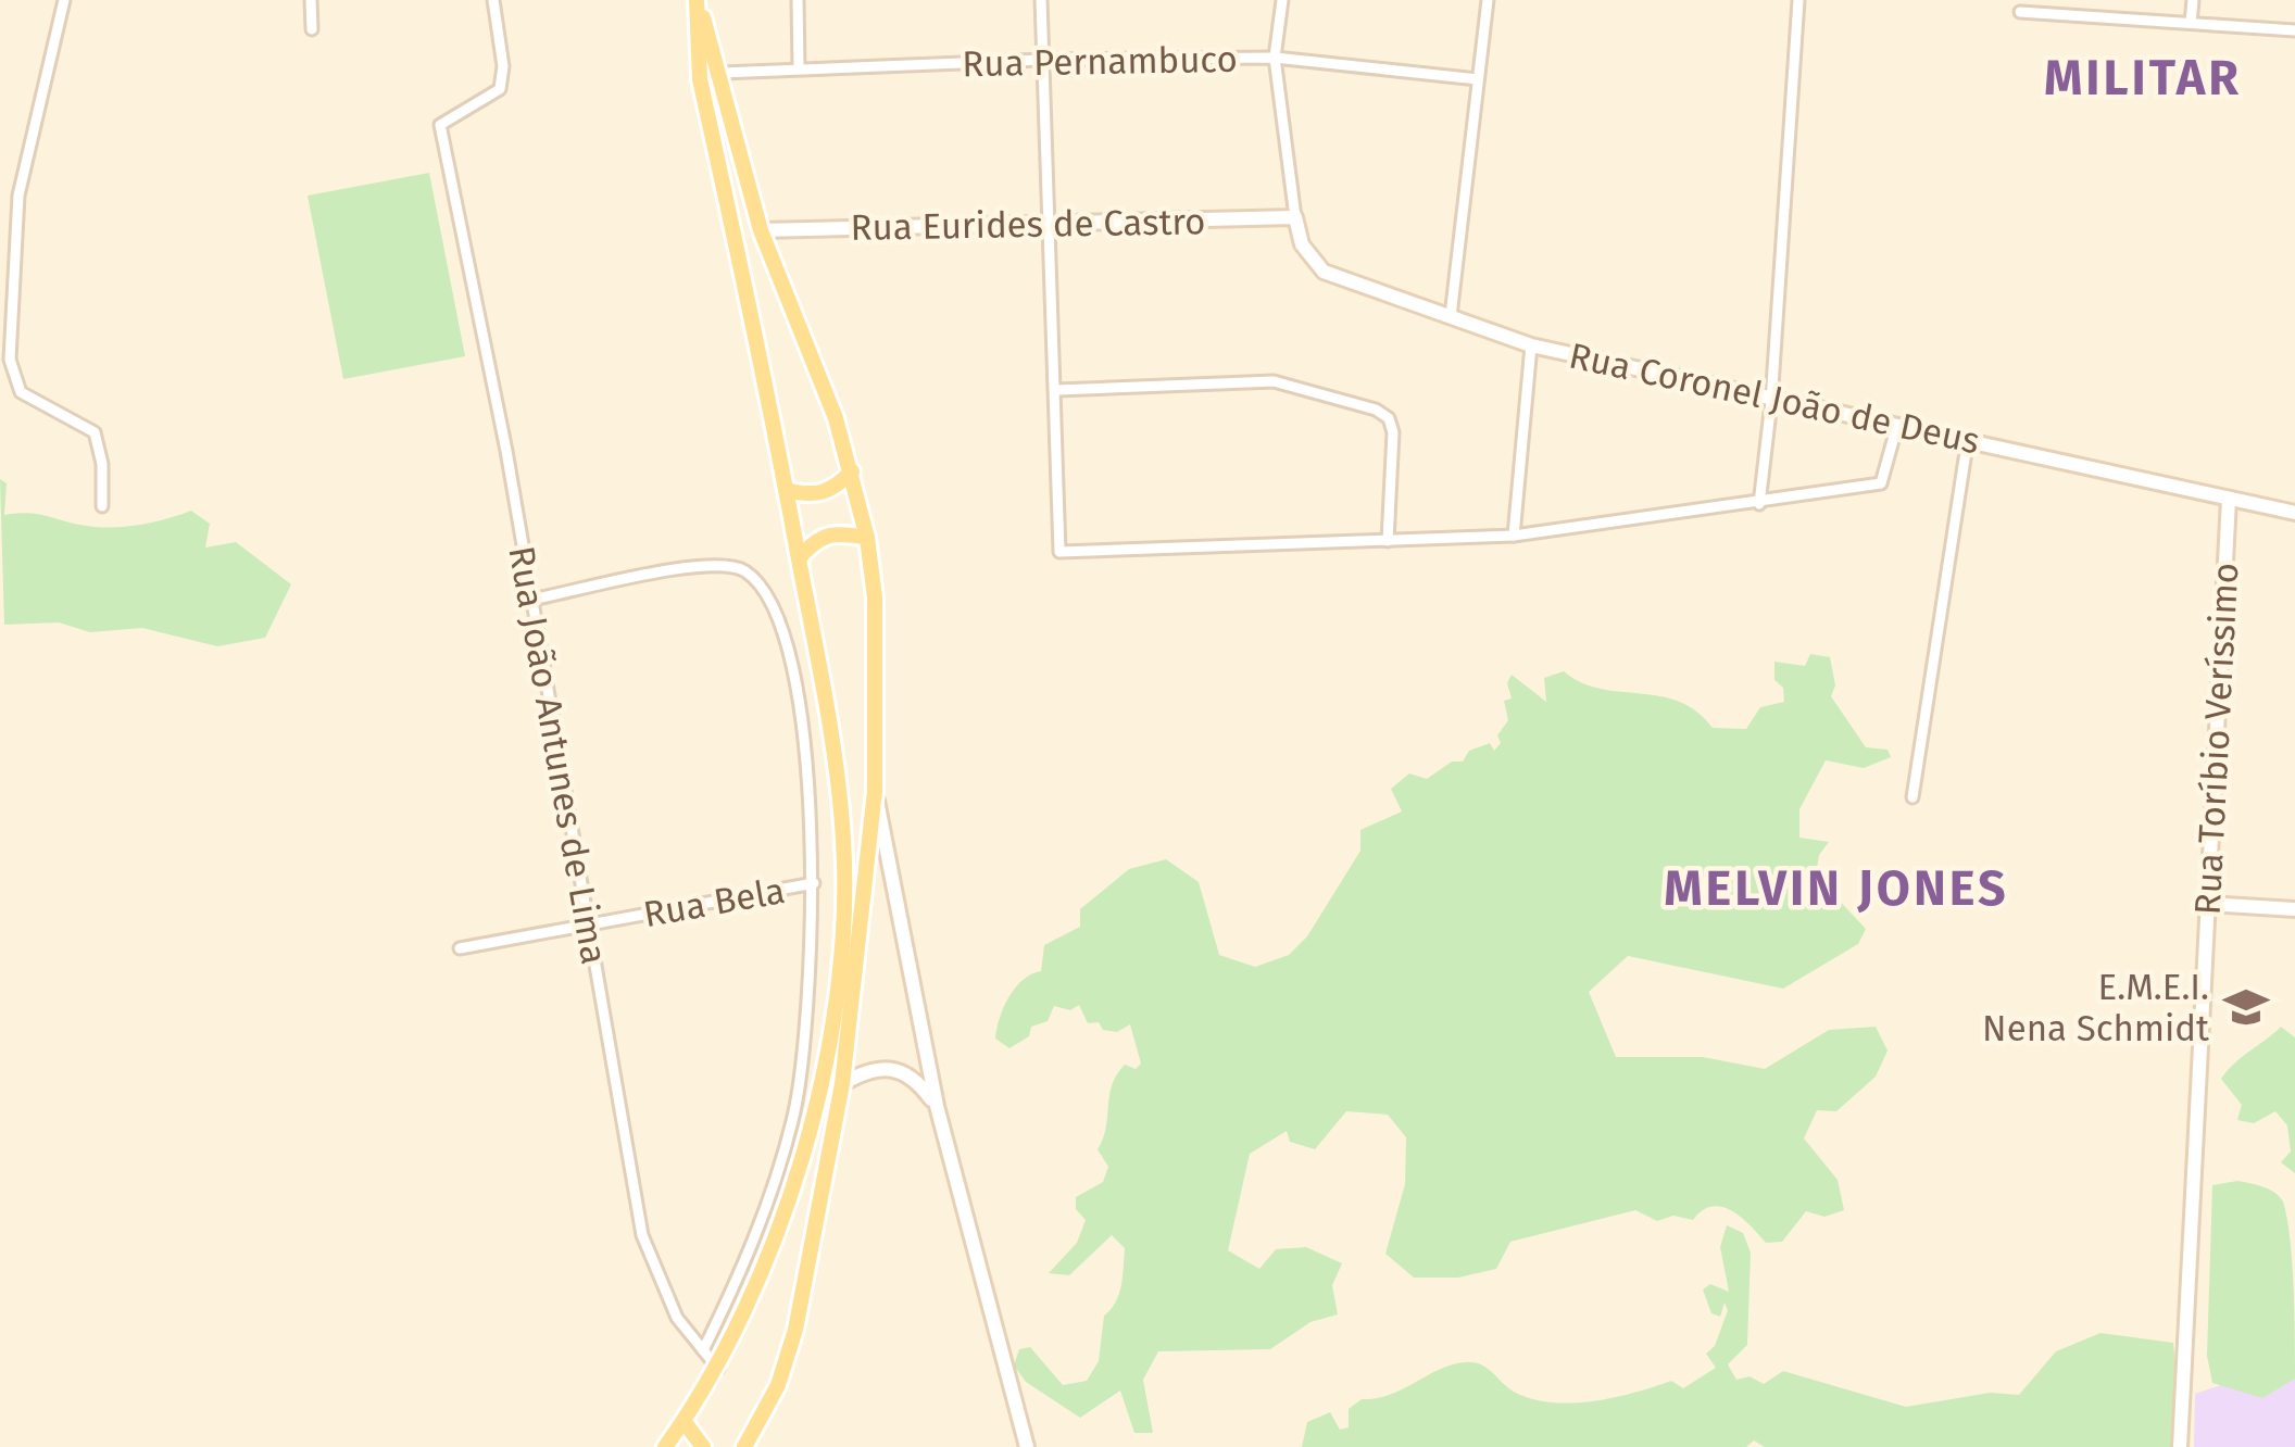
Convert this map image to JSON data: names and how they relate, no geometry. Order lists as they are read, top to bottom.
{
  "streets": {
    "street": [
      "Rua Pernambuco",
      "Rua Eurides de Castro",
      "Rua Coronel João de Deus",
      "Rua Toríbio Veríssimo",
      "Rua João Antunes de Lima",
      "Rua Bela"
    ]
  },
  "crossings": [
    ["Rua Eurides de Castro", "Rua Coronel João de Deus"],
    ["Rua Coronel João de Deus", "Rua Toríbio Veríssimo"],
    ["Rua João Antunes de Lima", "Rua Bela"]
  ],
  "districts": ["MILITAR", "MELVIN JONES"],
  "places": {
    "school or university": ["E.M.E.I. Nena Schmidt"]
  }
}
